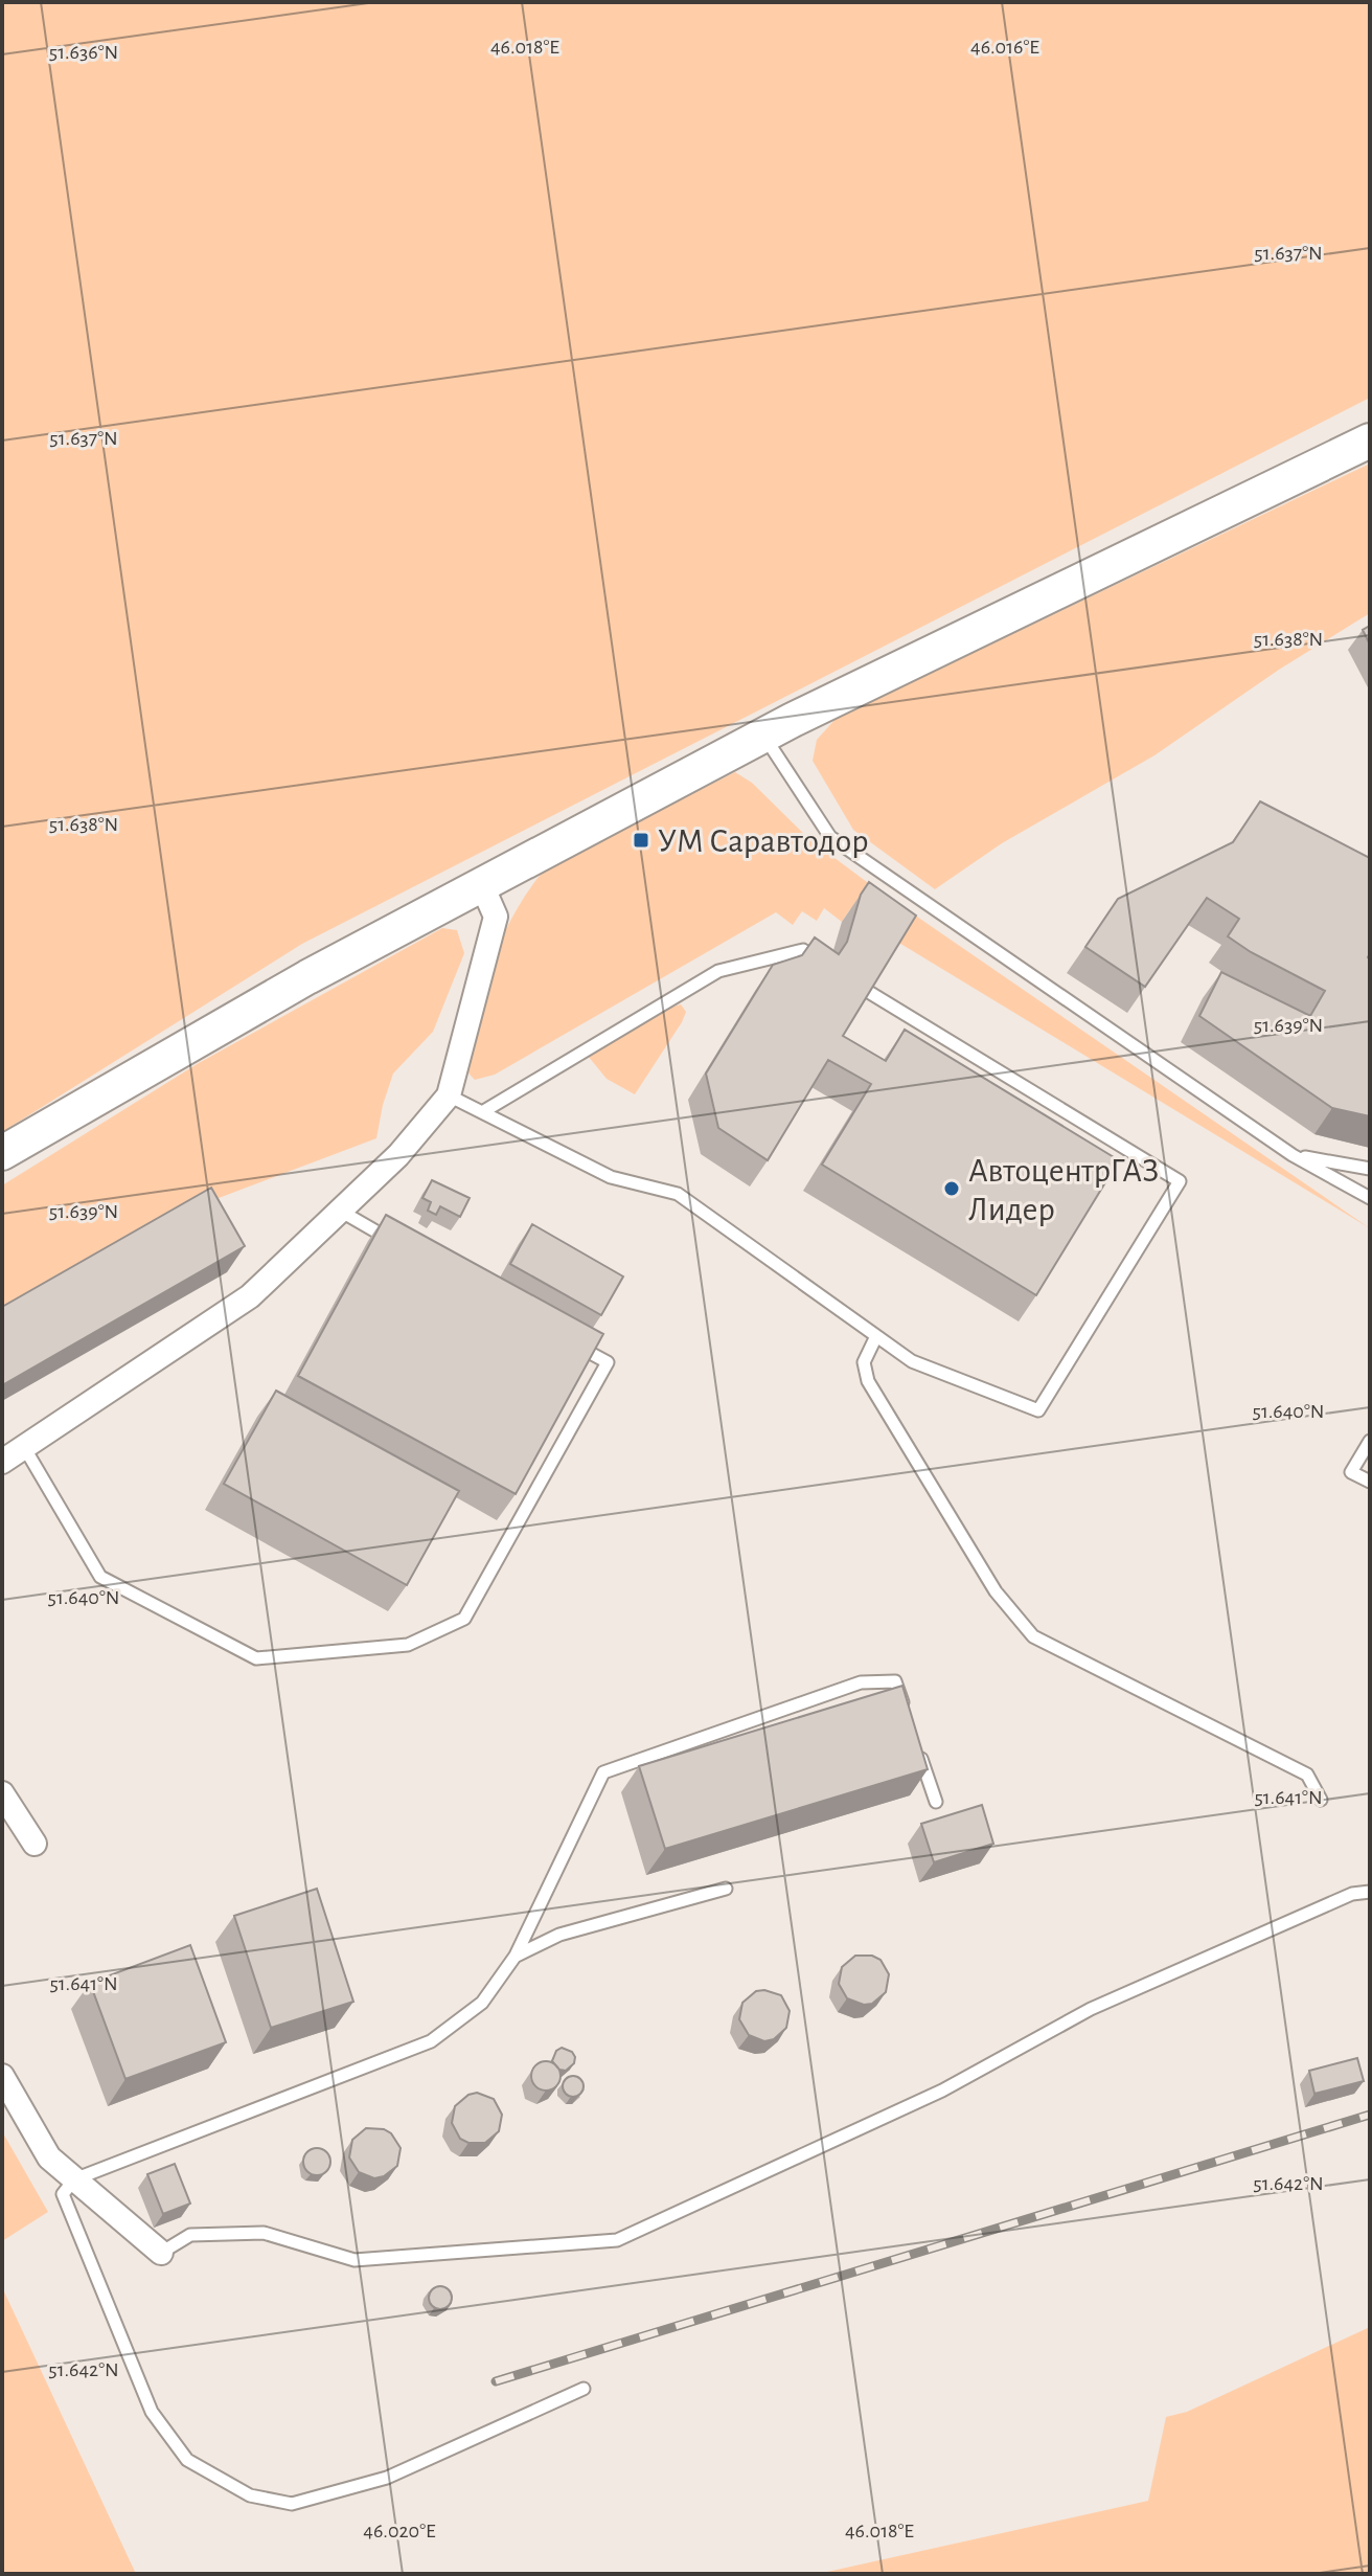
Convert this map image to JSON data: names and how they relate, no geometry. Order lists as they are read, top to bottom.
{
  "places": {
    "transit": ["УМ Саравтодор"],
    "other": ["АвтоцентрГАЗ Лидер"]
  },
  "coordinates": [
    "46.018°E",
    "46.016°E",
    "51.636°N",
    "51.637°N",
    "51.638°N",
    "51.639°N",
    "51.640°N",
    "51.641°N",
    "51.642°N",
    "46.020°E"
  ]
}
